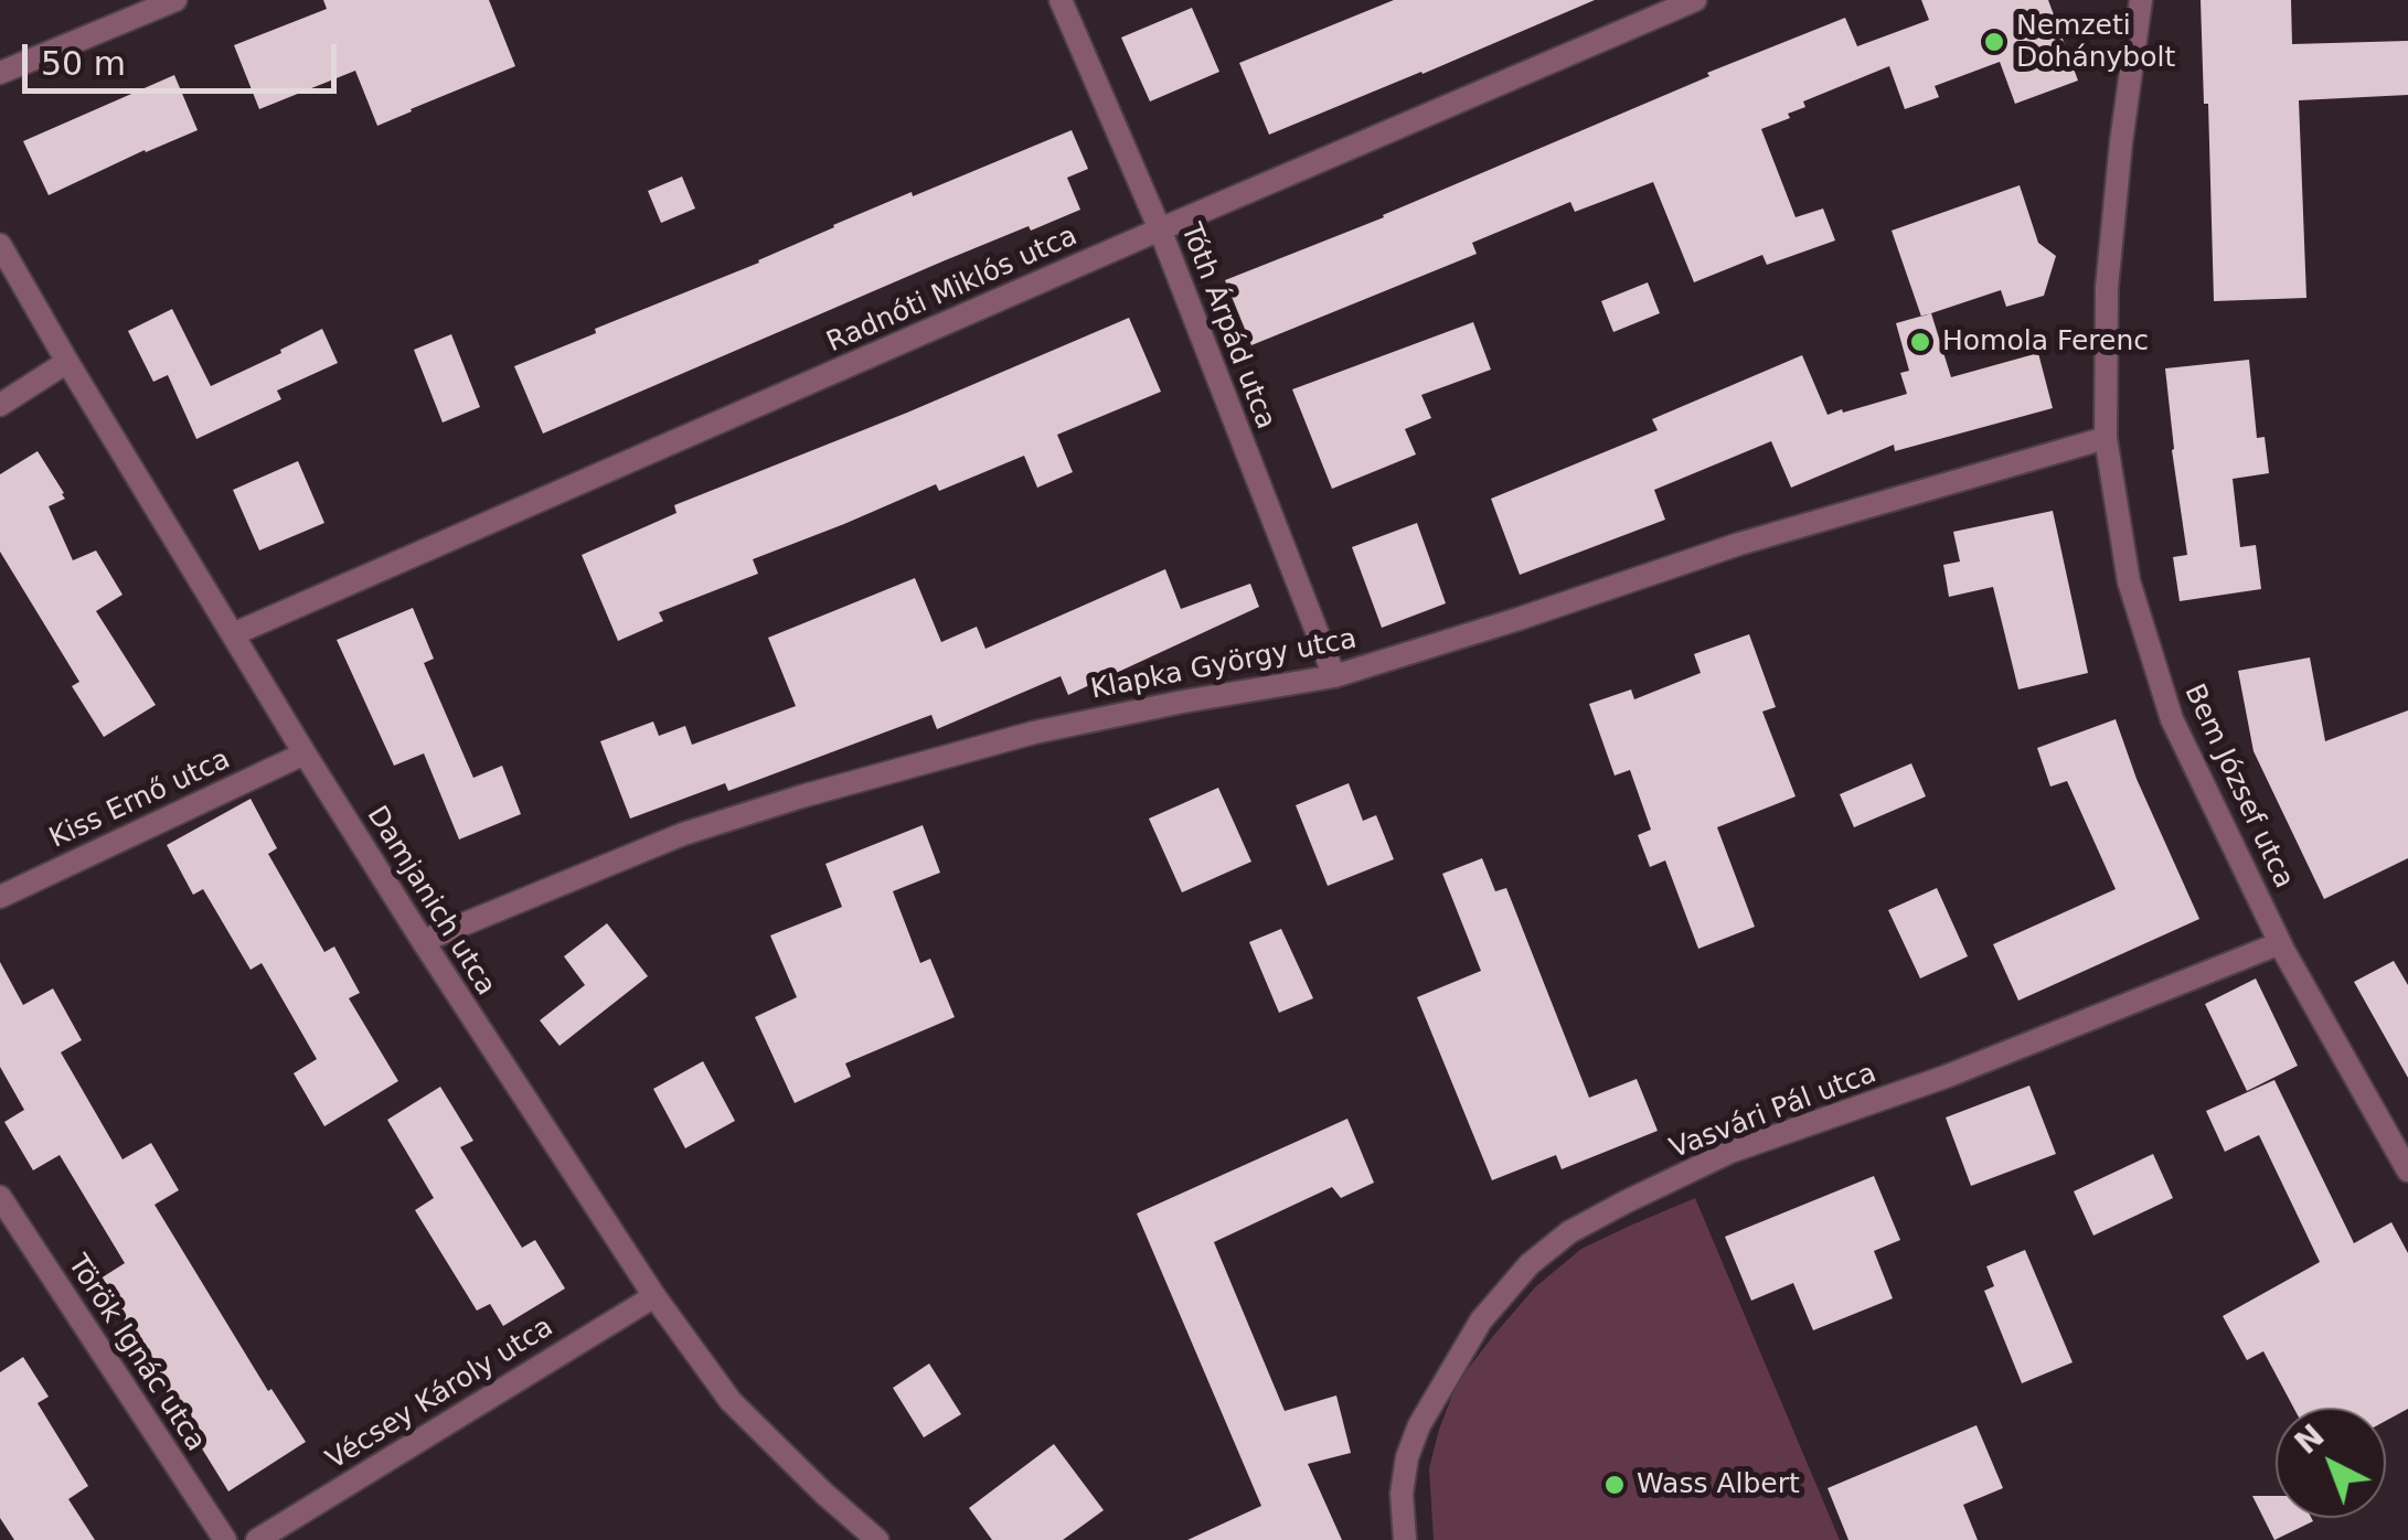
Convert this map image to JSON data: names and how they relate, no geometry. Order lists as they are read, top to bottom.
{
  "streets": {
    "street": [
      "Radnóti Miklós utca",
      "Tóth Árpád utca",
      "Klapka György utca",
      "Bem József utca",
      "Kiss Ernő utca",
      "Damjanich utca",
      "Vasvári Pál utca",
      "Török Ignác utca",
      "Vécsey Károly utca"
    ]
  },
  "crossings": [
    ["Radnóti Miklós utca", "Tóth Árpád utca"],
    ["Radnóti Miklós utca", "Damjanich utca"],
    ["Tóth Árpád utca", "Klapka György utca"],
    ["Klapka György utca", "Bem József utca"],
    ["Klapka György utca", "Damjanich utca"],
    ["Bem József utca", "Vasvári Pál utca"],
    ["Kiss Ernő utca", "Damjanich utca"],
    ["Damjanich utca", "Vécsey Károly utca"]
  ],
  "places": ["Nemzeti Dohánybolt", "Homola Ferenc", "Wass Albert"],
  "scale_bar": "50 m",
  "north": "top left"
}
